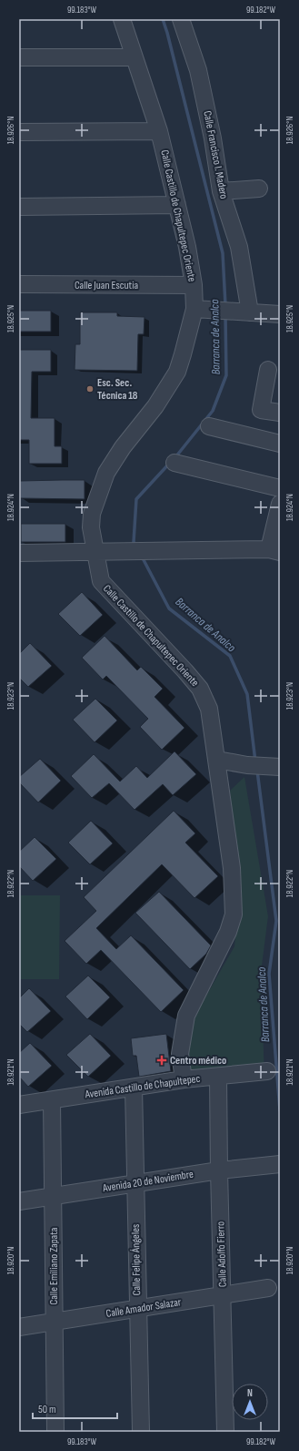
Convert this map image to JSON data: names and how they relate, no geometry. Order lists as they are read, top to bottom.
{
  "streets": {
    "street": [
      "Calle Francisco I. Madero",
      "Calle Castillo de Chapultepec Oriente",
      "Calle Juan Escutia",
      "Avenida Castillo de Chapultepec",
      "Avenida 20 de Noviembre",
      "Calle Adolfo Fierro",
      "Calle Felipe Ángeles",
      "Calle Emiliano Zapata",
      "Calle Amador Salazar"
    ]
  },
  "crossings": [
    ["Calle Castillo de Chapultepec Oriente", "Calle Juan Escutia"],
    ["Calle Castillo de Chapultepec Oriente", "Avenida Castillo de Chapultepec"],
    ["Avenida Castillo de Chapultepec", "Calle Adolfo Fierro"],
    ["Avenida Castillo de Chapultepec", "Calle Felipe Ángeles"],
    ["Avenida Castillo de Chapultepec", "Calle Emiliano Zapata"],
    ["Avenida 20 de Noviembre", "Calle Adolfo Fierro"],
    ["Avenida 20 de Noviembre", "Calle Felipe Ángeles"],
    ["Avenida 20 de Noviembre", "Calle Emiliano Zapata"],
    ["Calle Adolfo Fierro", "Calle Amador Salazar"],
    ["Calle Felipe Ángeles", "Calle Amador Salazar"],
    ["Calle Emiliano Zapata", "Calle Amador Salazar"]
  ],
  "water": ["Barranca de Analco"],
  "places": {
    "other": ["Esc. Sec. Técnica 18"],
    "health": ["Centro médico"]
  },
  "scale_bar": "50 m",
  "north": "top",
  "coordinates": [
    "99.183°W",
    "99.182°W",
    "18.926°N",
    "18.925°N",
    "18.924°N",
    "18.923°N",
    "18.922°N",
    "18.921°N",
    "18.920°N"
  ]
}
